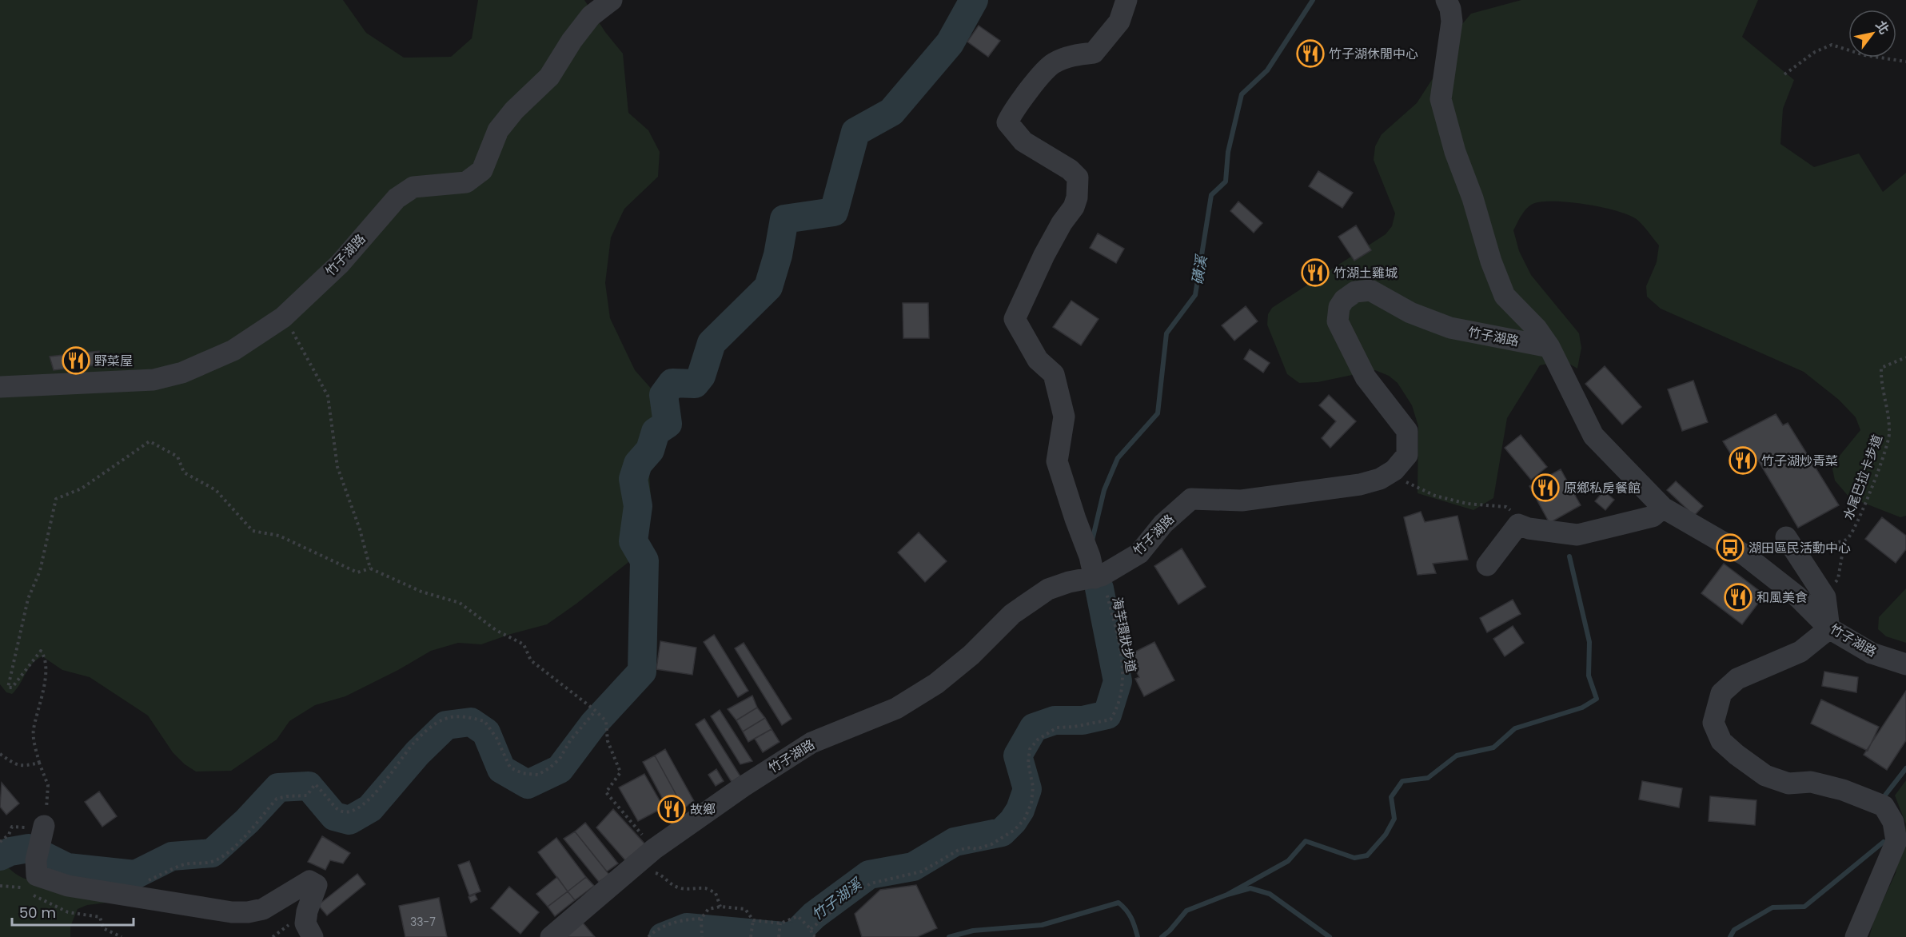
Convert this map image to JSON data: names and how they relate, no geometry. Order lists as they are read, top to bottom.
{
  "streets": {
    "street": ["竹子湖路"],
    "path": ["水尾巴拉卡步道", "海芋環狀步道"]
  },
  "crossings": [
    ["竹子湖路", "海芋環狀步道"]
  ],
  "water": ["磺溪", "竹子湖溪"],
  "places": {
    "restaurant": [
      "竹子湖休閒中心",
      "竹湖土雞城",
      "野菜屋",
      "竹子湖炒青菜",
      "原鄉私房餐館",
      "和風美食",
      "故鄉"
    ],
    "bus stop": ["湖田區民活動中心"]
  },
  "house_numbers": ["33-7"],
  "scale_bar": "50 m",
  "north": "top right"
}
